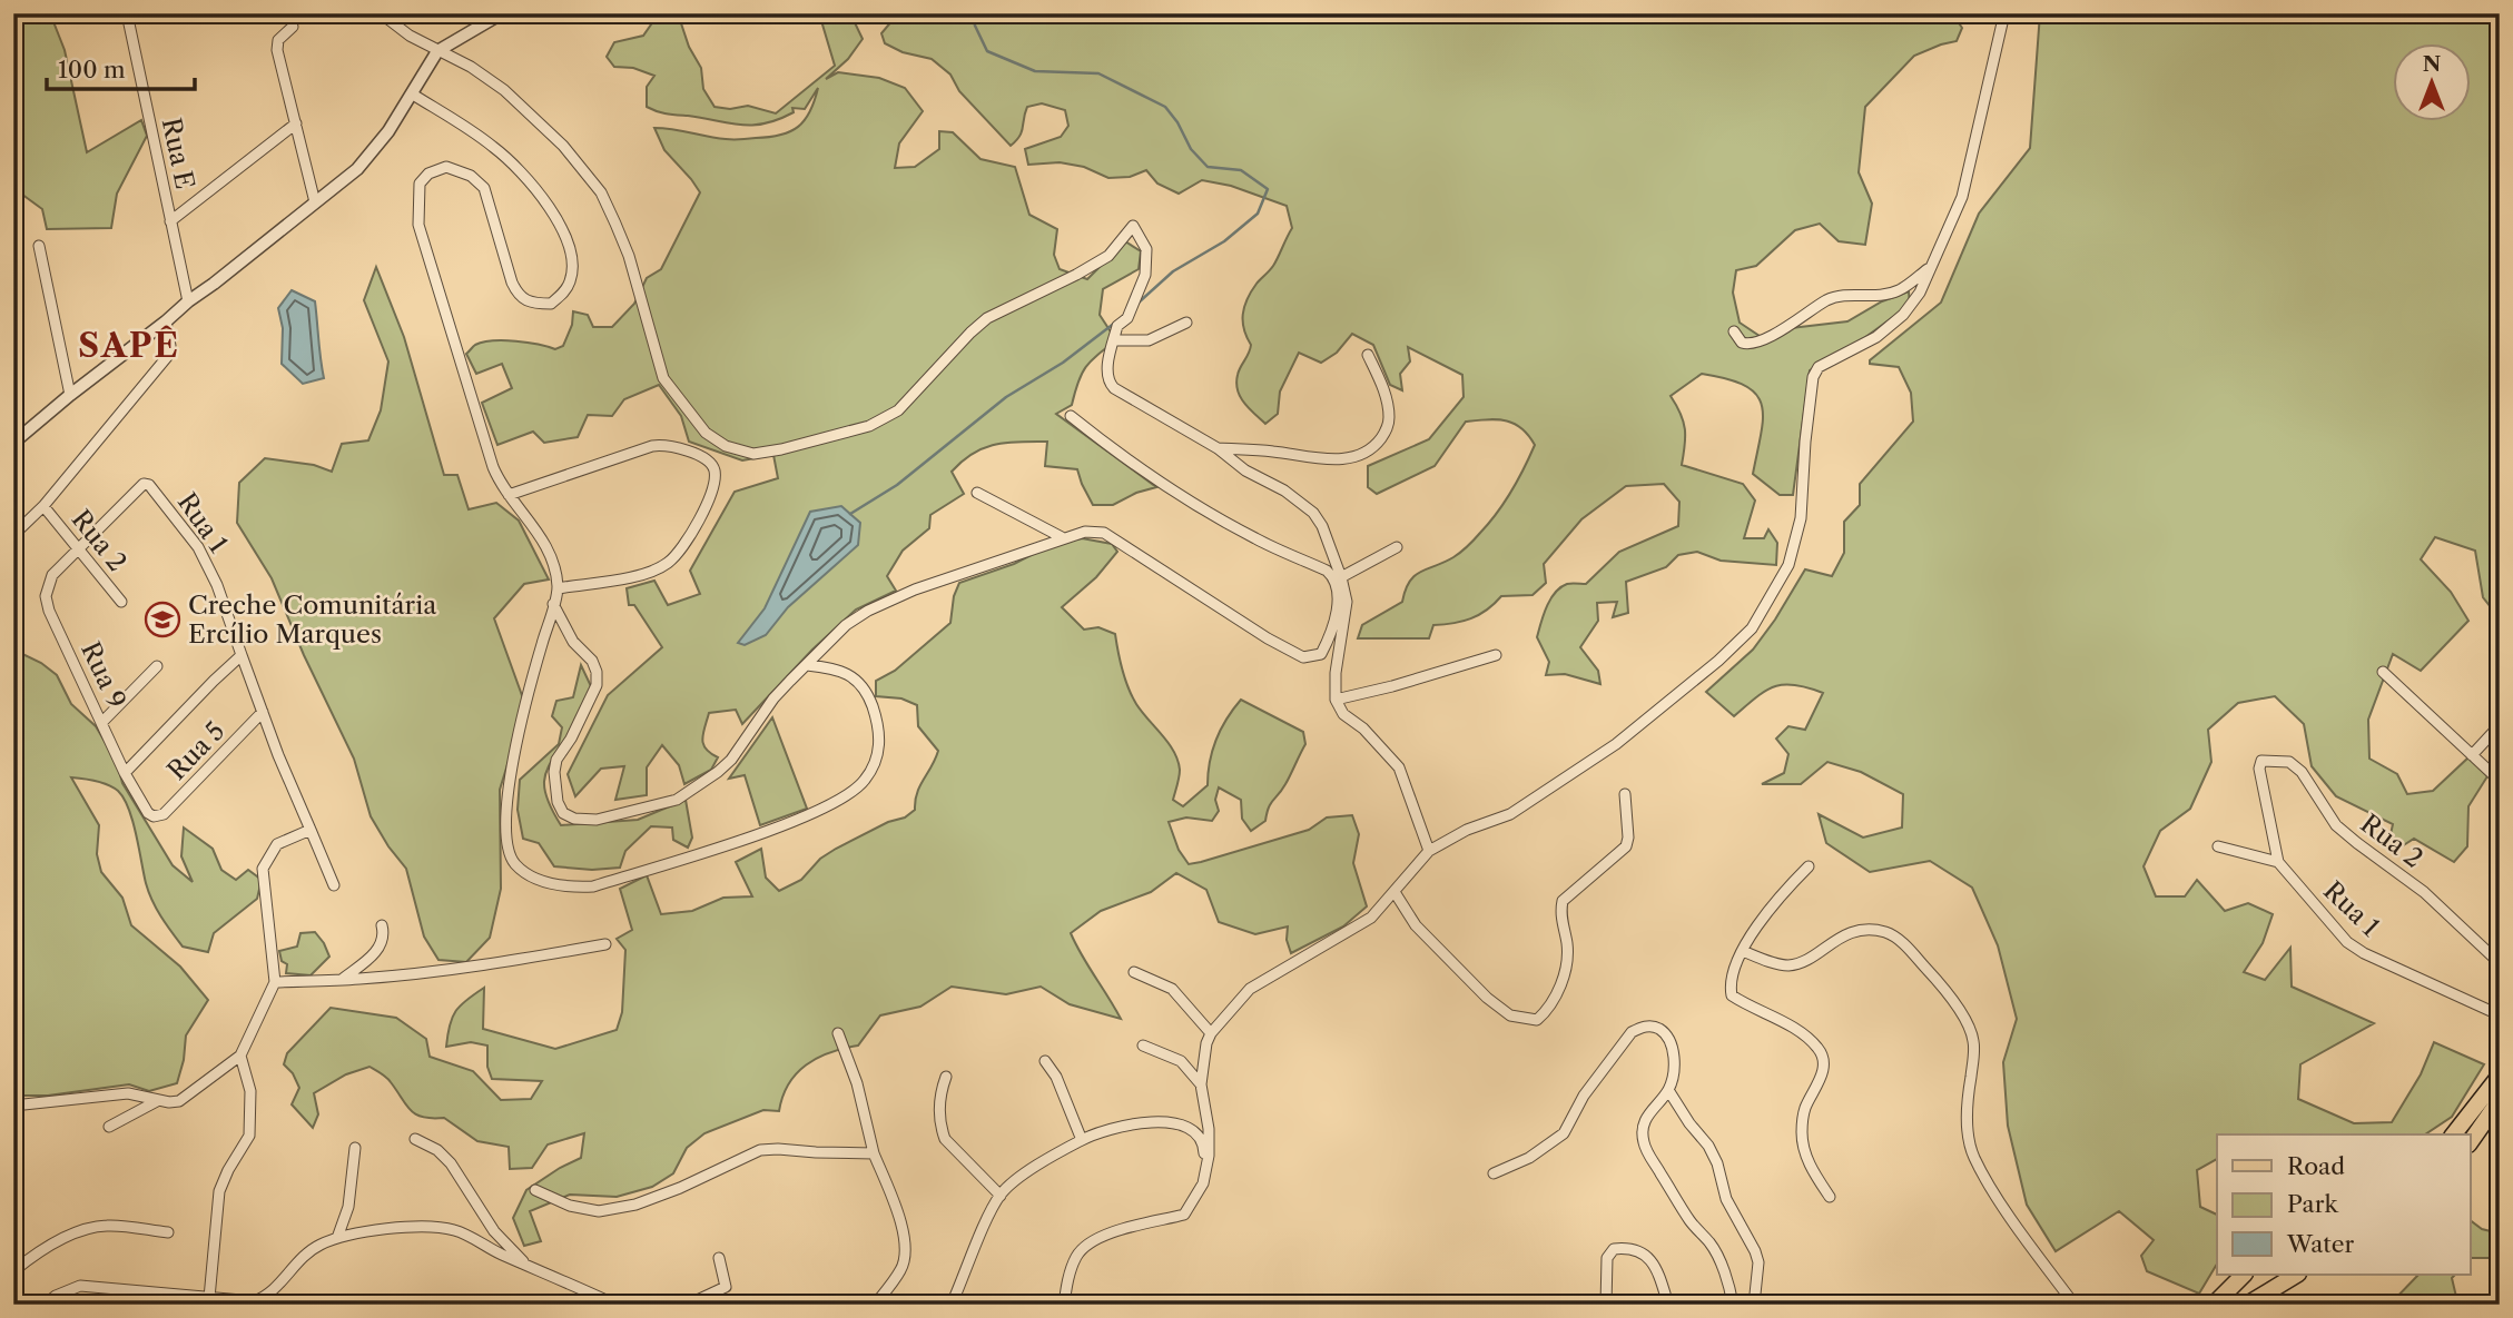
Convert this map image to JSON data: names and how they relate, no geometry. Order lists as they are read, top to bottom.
{
  "streets": {
    "street": [
      "Rua E",
      "Rua 1",
      "Rua 2",
      "Rua 9",
      "Rua 5"
    ]
  },
  "crossings": [
    ["Rua 1", "Rua 2"],
    ["Rua 1", "Rua 9"],
    ["Rua 2", "Rua 9"],
    ["Rua 9", "Rua 5"]
  ],
  "districts": ["SAPÊ"],
  "places": {
    "school or university": ["Creche Comunitária Ercílio Marques"]
  },
  "legend": ["Road", "Park", "Water"],
  "scale_bar": "100 m",
  "north": "top"
}
